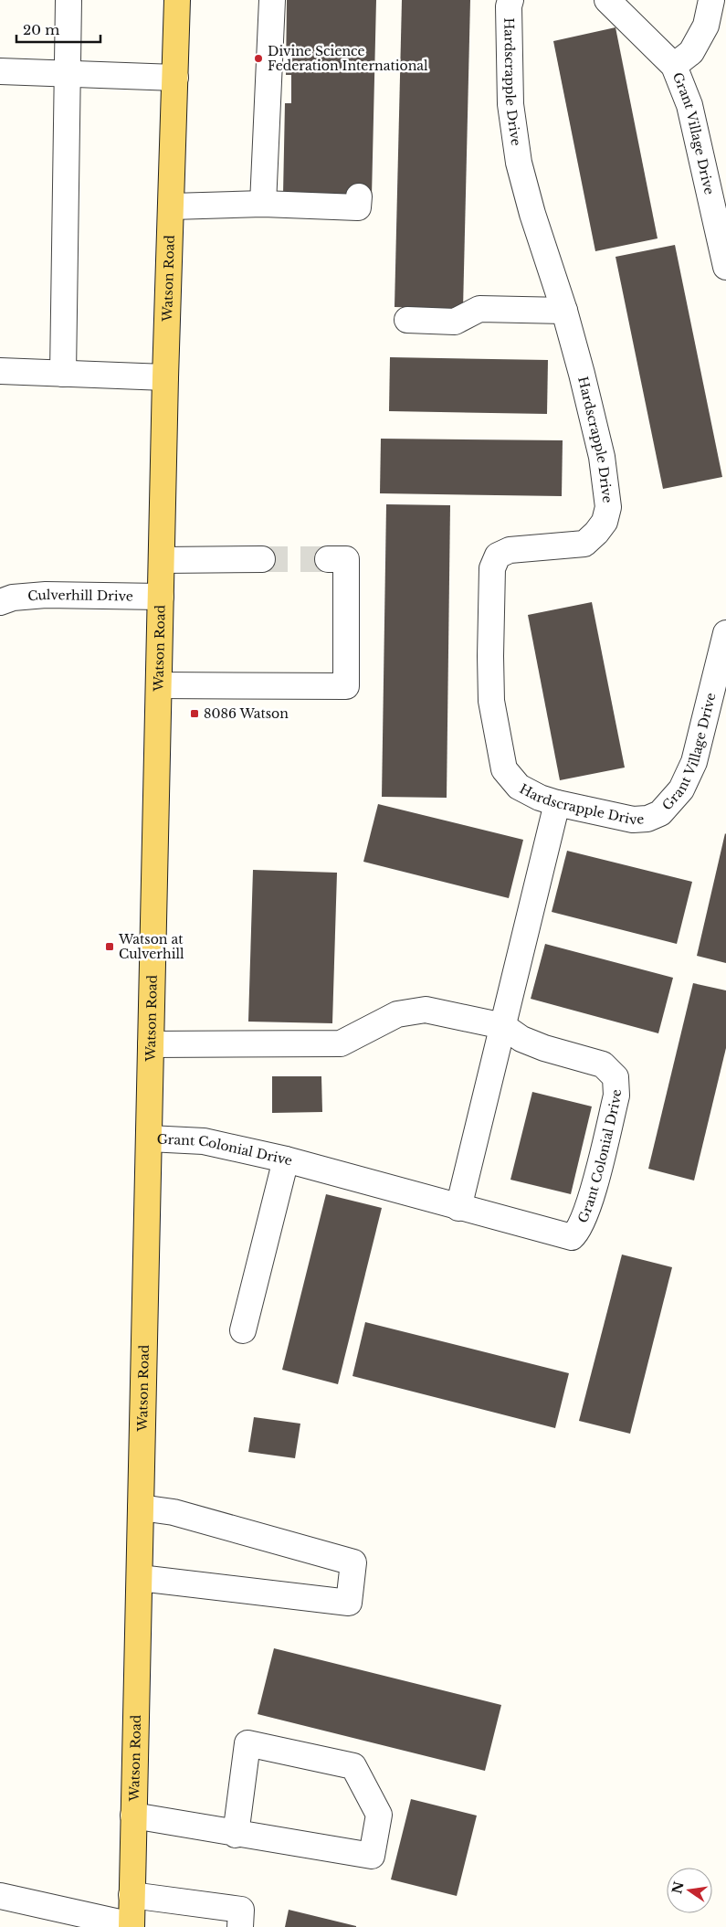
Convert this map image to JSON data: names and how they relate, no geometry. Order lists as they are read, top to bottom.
{
  "streets": {
    "main road": ["Watson Road"],
    "street": [
      "Hardscrapple Drive",
      "Grant Village Drive",
      "Culverhill Drive",
      "Grant Colonial Drive"
    ]
  },
  "crossings": [
    ["Hardscrapple Drive", "Grant Village Drive"],
    ["Watson Road", "Culverhill Drive"],
    ["Watson Road", "Grant Colonial Drive"]
  ],
  "places": {
    "other": ["Divine Science Federation International"],
    "transit": ["8086 Watson", "Watson at Culverhill"]
  },
  "scale_bar": "20 m",
  "north": "left"
}
